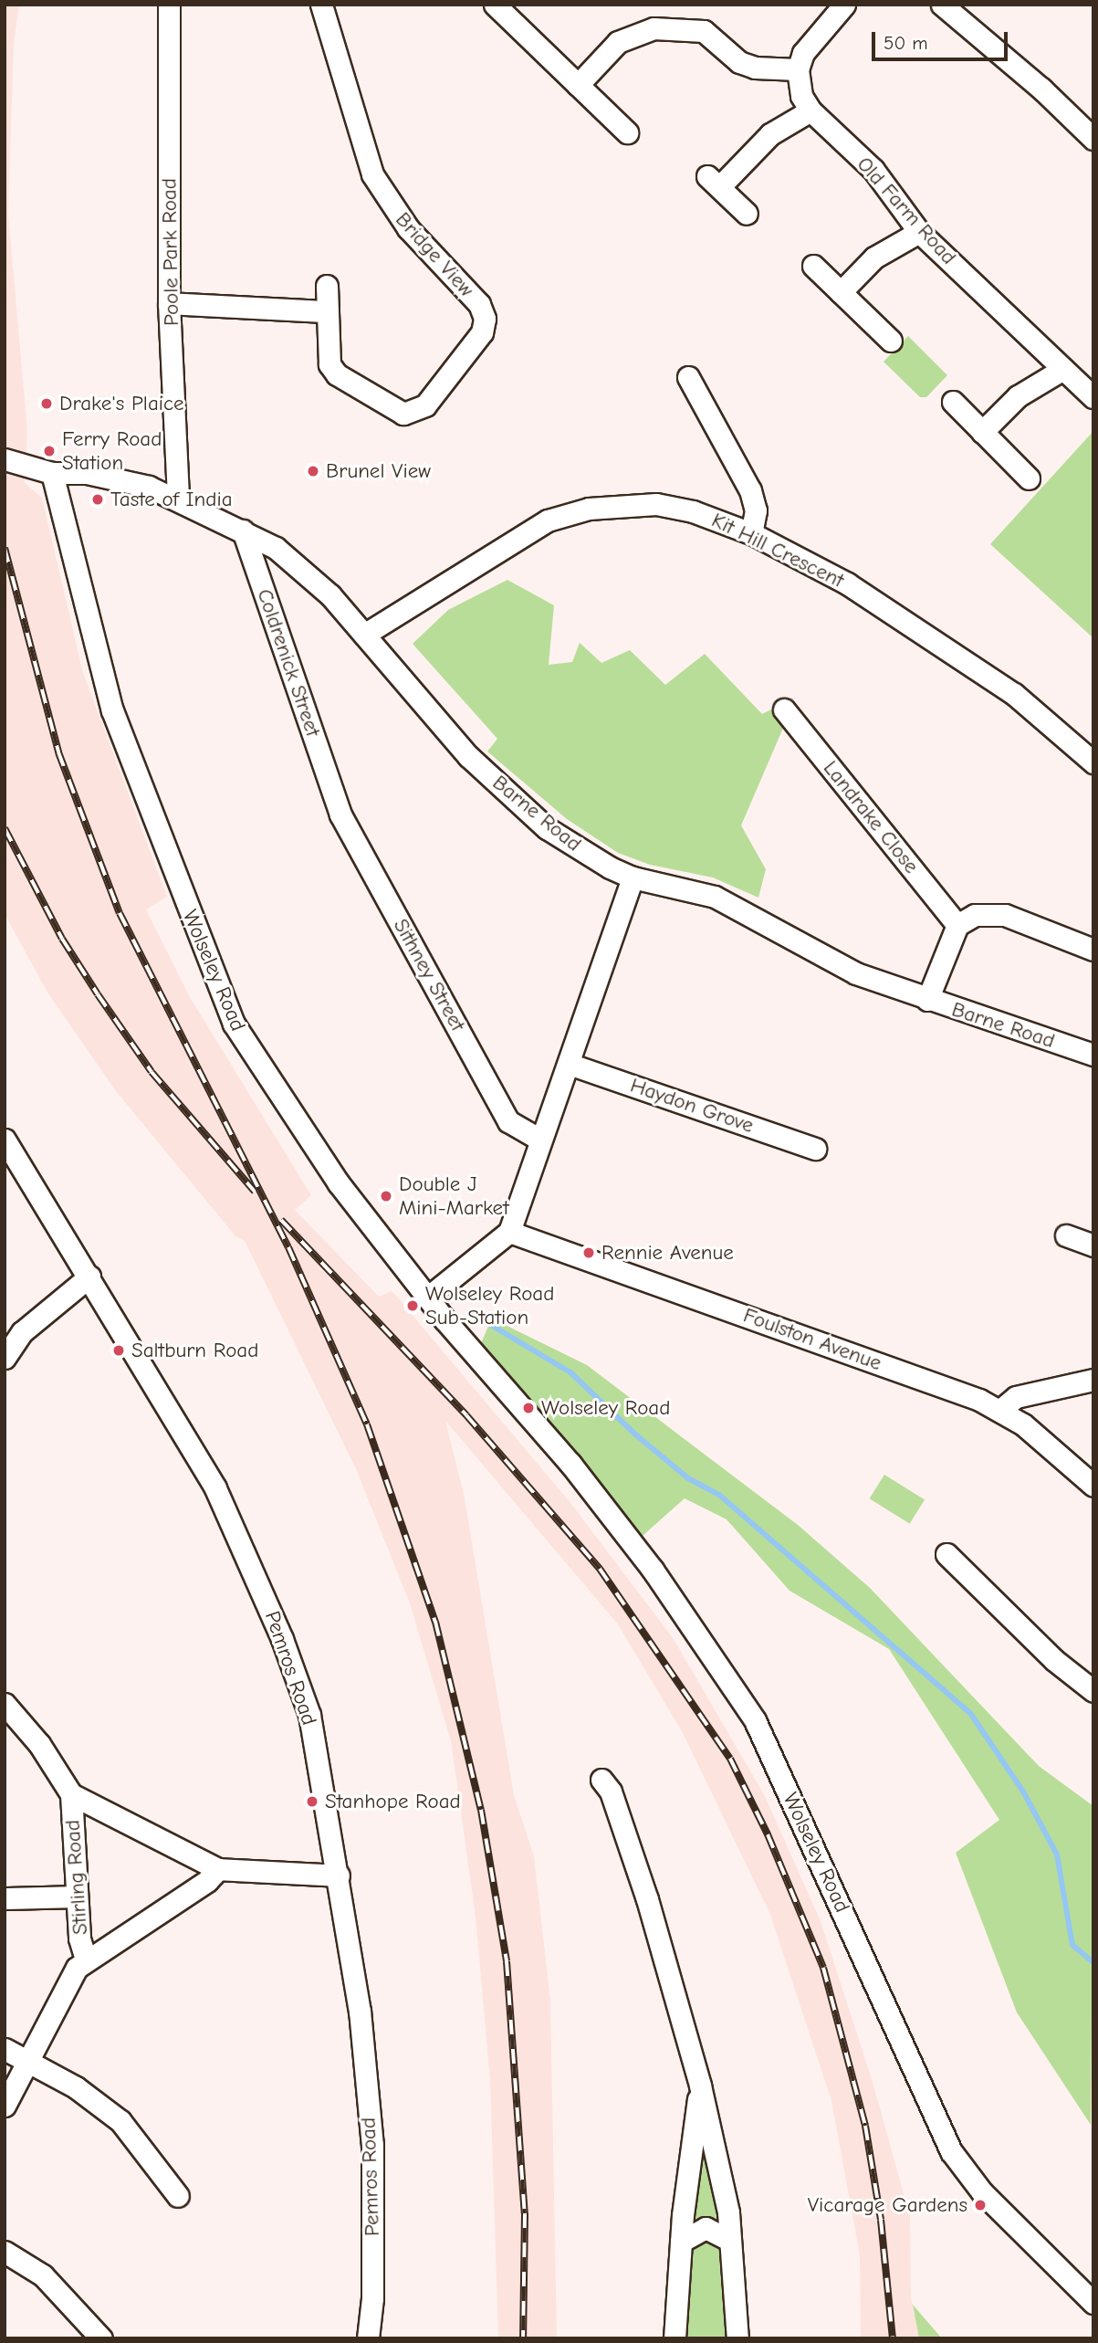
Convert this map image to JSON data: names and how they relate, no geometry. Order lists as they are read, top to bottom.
{
  "streets": {
    "street": [
      "Old Farm Road",
      "Poole Park Road",
      "Bridge View",
      "Kit Hill Crescent",
      "Coldrenick Street",
      "Barne Road",
      "Landrake Close",
      "Wolseley Road",
      "Sithney Street",
      "Haydon Grove",
      "Foulston Avenue",
      "Pemros Road",
      "Stirling Road"
    ]
  },
  "crossings": [
    ["Poole Park Road", "Barne Road"],
    ["Kit Hill Crescent", "Barne Road"],
    ["Coldrenick Street", "Barne Road"],
    ["Coldrenick Street", "Sithney Street"],
    ["Barne Road", "Wolseley Road"]
  ],
  "places": [
    "Drake's Plaice",
    "Ferry Road Station",
    "Brunel View",
    "Taste of India",
    "Double J Mini-Market",
    "Rennie Avenue",
    "Wolseley Road Sub-Station",
    "Saltburn Road",
    "Wolseley Road",
    "Stanhope Road",
    "Vicarage Gardens"
  ],
  "scale_bar": "50 m"
}
